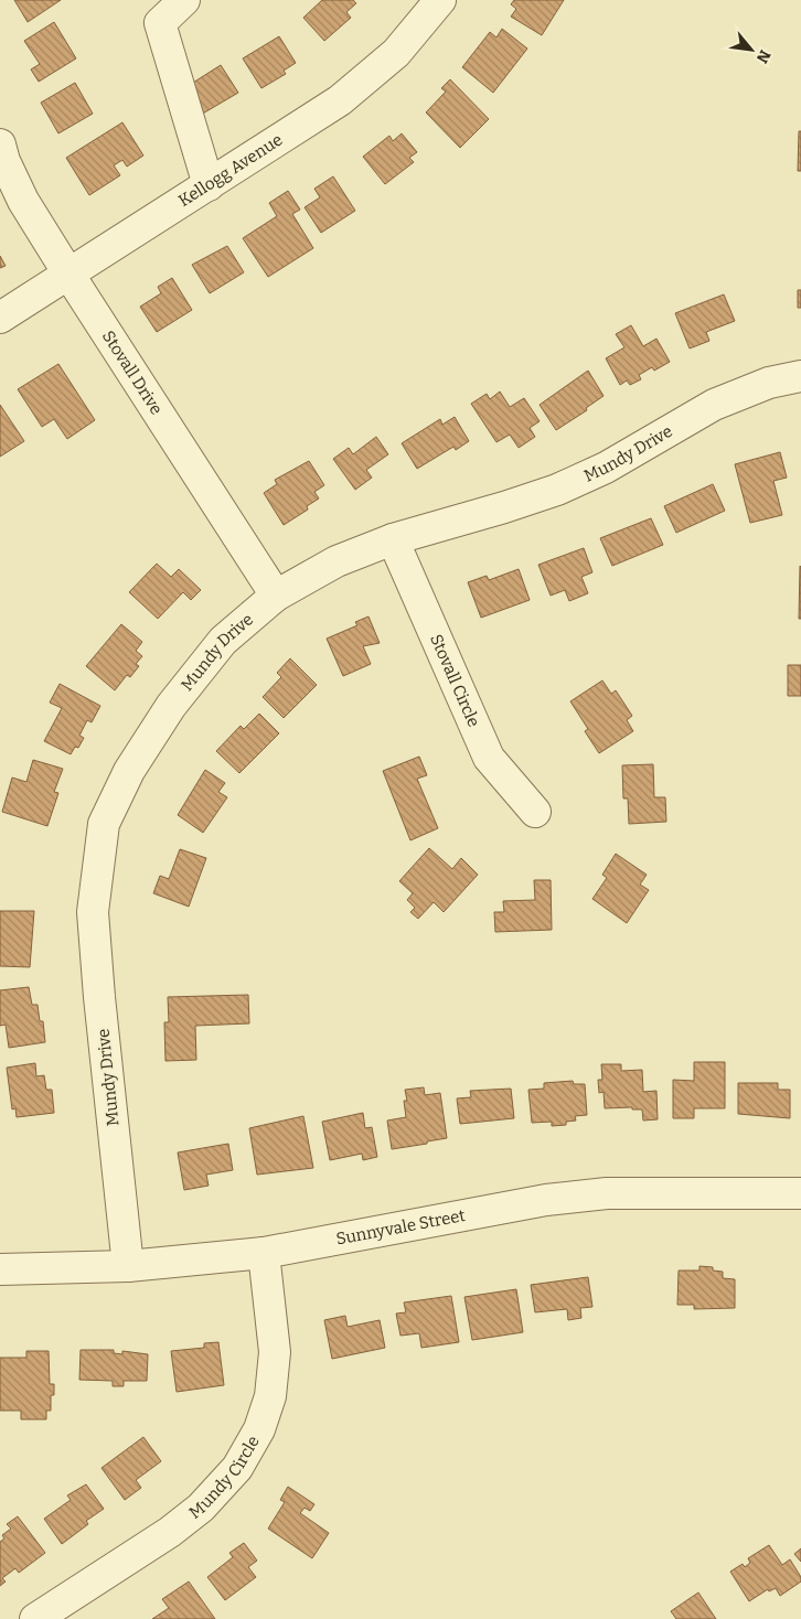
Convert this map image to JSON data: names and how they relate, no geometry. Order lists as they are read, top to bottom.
{
  "streets": {
    "street": [
      "Kellogg Avenue",
      "Stovall Drive",
      "Mundy Drive",
      "Stovall Circle",
      "Sunnyvale Street",
      "Mundy Circle"
    ]
  },
  "crossings": [
    ["Kellogg Avenue", "Stovall Drive"],
    ["Stovall Drive", "Mundy Drive"],
    ["Mundy Drive", "Stovall Circle"],
    ["Mundy Drive", "Sunnyvale Street"],
    ["Sunnyvale Street", "Mundy Circle"]
  ],
  "north": "bottom right"
}
